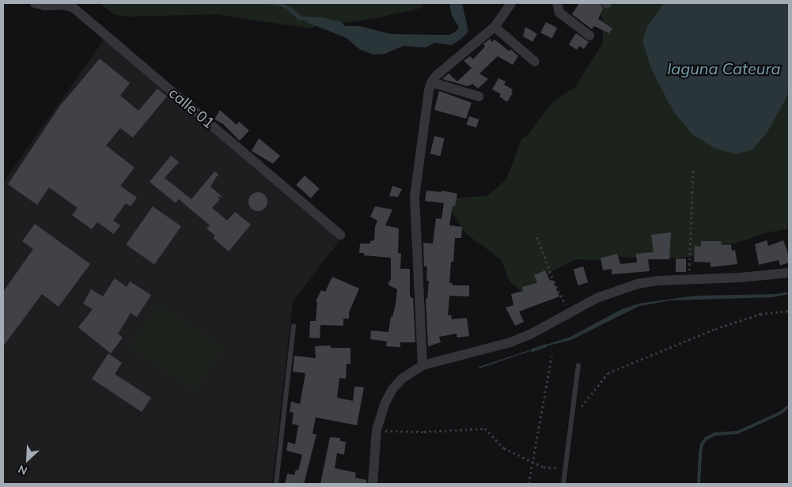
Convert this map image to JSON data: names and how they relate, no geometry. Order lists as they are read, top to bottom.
{
  "streets": {
    "street": ["calle 01"]
  },
  "water": ["laguna Cateura"],
  "north": "bottom left"
}
